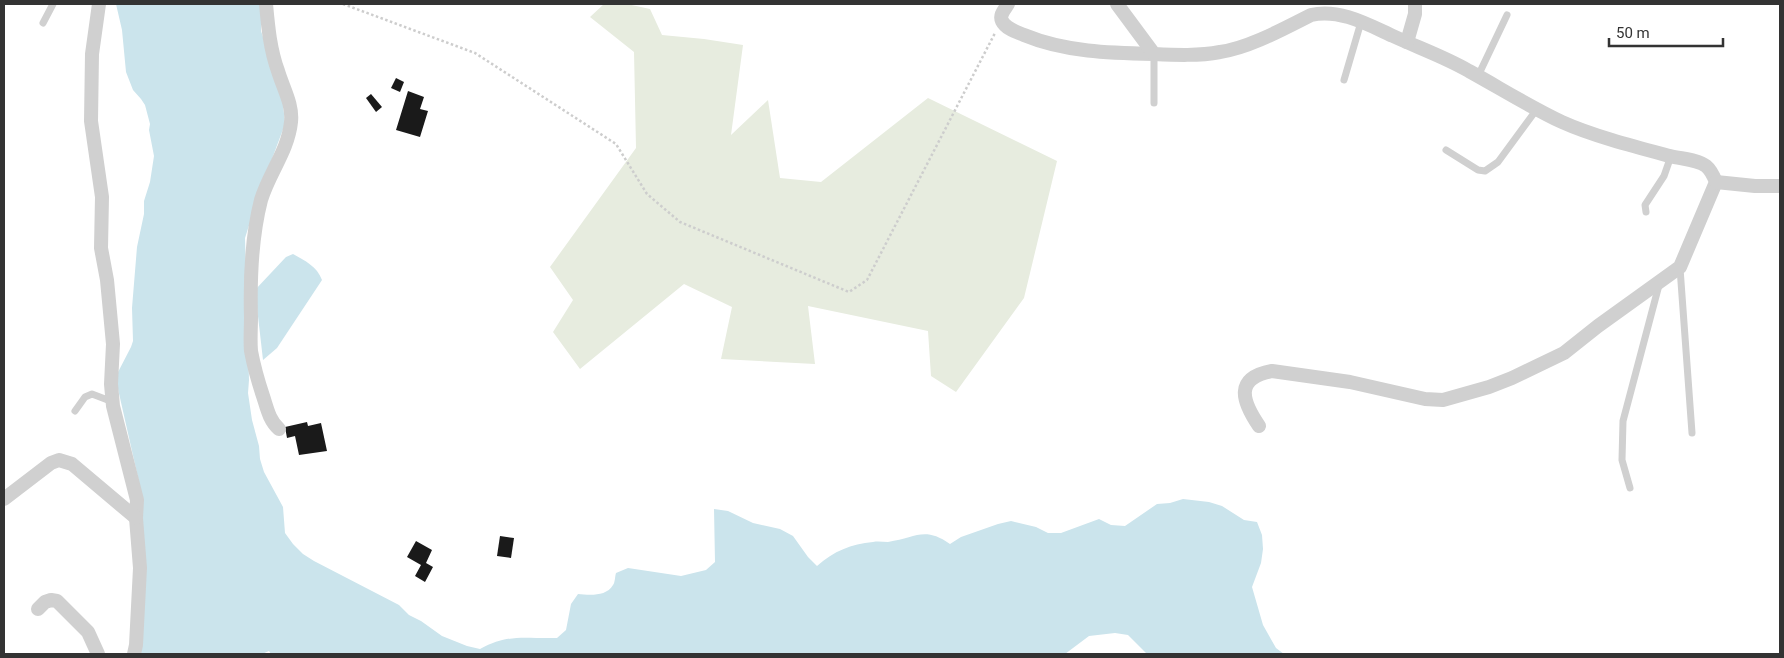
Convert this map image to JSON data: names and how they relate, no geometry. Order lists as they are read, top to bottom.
{
  "scale_bar": "50 m"
}
